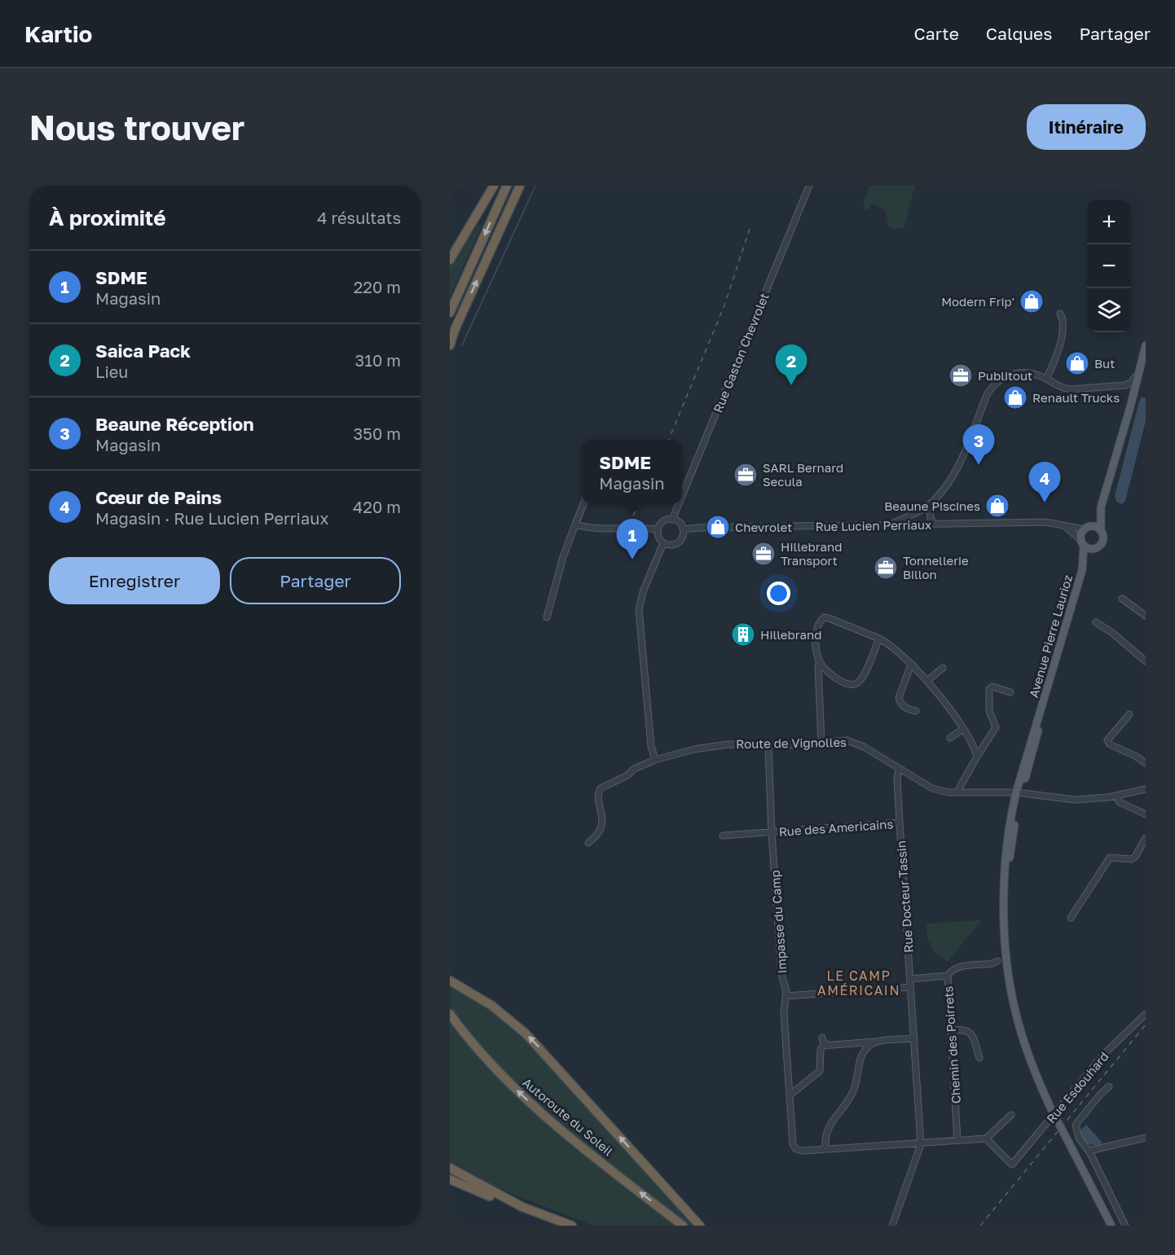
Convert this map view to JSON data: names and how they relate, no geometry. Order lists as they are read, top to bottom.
{
  "streets": {
    "highway": ["Autoroute du Soleil"],
    "main road": ["Avenue Pierre Laurioz"],
    "street": [
      "Rue Gaston Chevrolet",
      "Rue Lucien Perriaux",
      "Route de Vignolles",
      "Rue des Americains",
      "Rue Docteur Tassin",
      "Impasse du Camp",
      "Chemin des Poirrets",
      "Rue Esdouhard"
    ]
  },
  "crossings": [
    ["Rue Gaston Chevrolet", "Rue Lucien Perriaux"],
    ["Rue Lucien Perriaux", "Avenue Pierre Laurioz"],
    ["Avenue Pierre Laurioz", "Route de Vignolles"],
    ["Route de Vignolles", "Rue Docteur Tassin"],
    ["Route de Vignolles", "Impasse du Camp"],
    ["Rue des Americains", "Rue Docteur Tassin"],
    ["Rue des Americains", "Impasse du Camp"]
  ],
  "districts": ["LE CAMP AMÉRICAIN"],
  "places": {
    "shop": [
      "Modern Frip'",
      "But",
      "Renault Trucks",
      "Beaune Piscines",
      "Chevrolet"
    ],
    "office": [
      "Publitout",
      "SARL Bernard Secula",
      "Hillebrand Transport",
      "Tonnellerie Billon"
    ],
    "building": ["Hillebrand"]
  },
  "page": {
    "header": "Kartio",
    "nav": ["Carte", "Calques", "Partager"],
    "buttons": [
      "Itinéraire",
      ["Enregistrer", "Partager"]
    ],
    "title": "Nous trouver",
    "heading": ["À proximité", "4 résultats"],
    "map_buttons": ["+", "−"],
    "list": [
      {
        "mark": "1",
        "name": "SDME",
        "note": "Magasin",
        "value": "220 m"
      },
      {
        "mark": "2",
        "name": "Saica Pack",
        "note": "Lieu",
        "value": "310 m"
      },
      {
        "mark": "3",
        "name": "Beaune Réception",
        "note": "Magasin",
        "value": "350 m"
      },
      {
        "mark": "4",
        "name": "Cœur de Pains",
        "note": "Magasin · Rue Lucien Perriaux",
        "value": "420 m"
      }
    ],
    "pins": [
      "2",
      "3",
      "4",
      "1"
    ],
    "popup": ["SDME", "Magasin"]
  }
}
